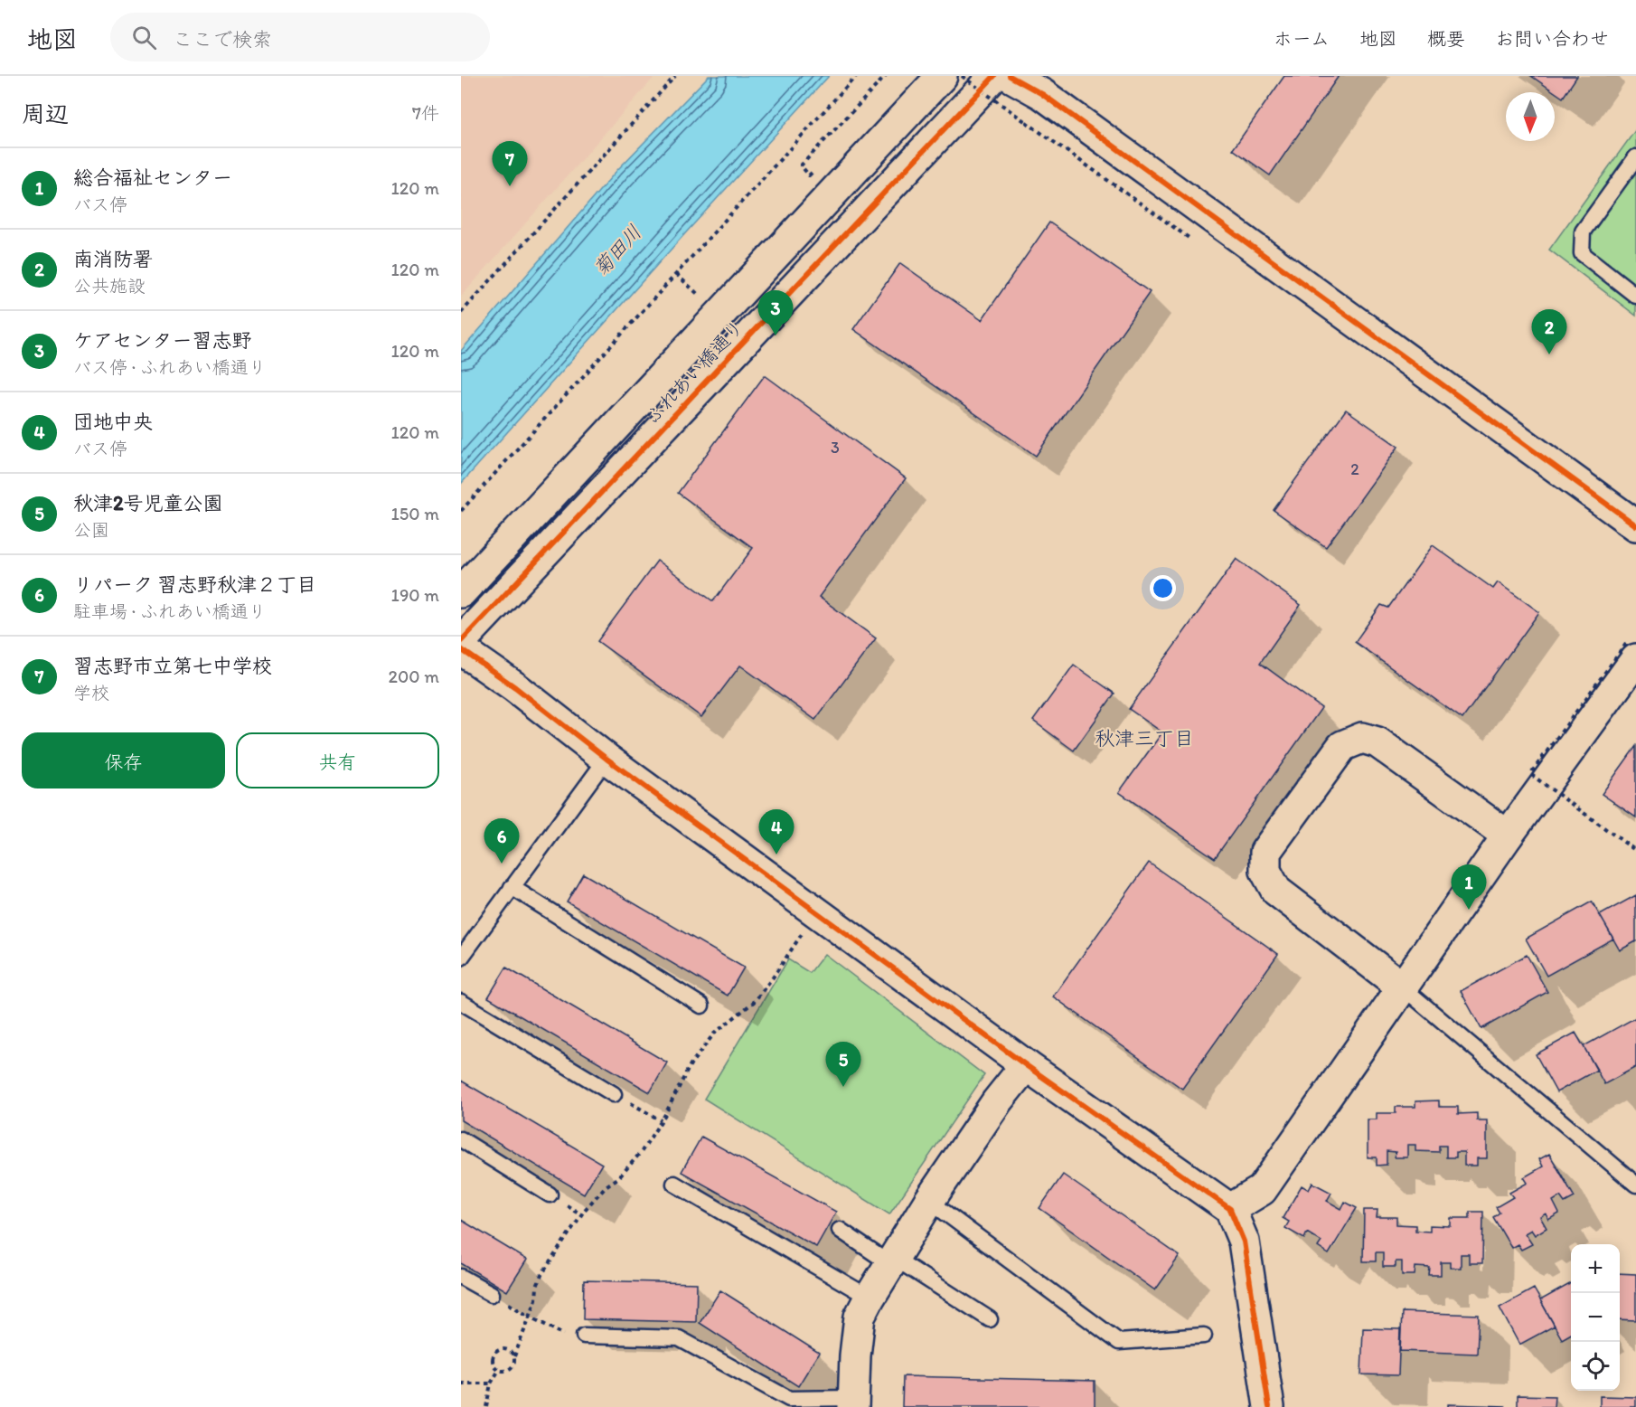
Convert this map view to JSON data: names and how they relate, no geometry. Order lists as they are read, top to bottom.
{
  "streets": {
    "street": ["ふれあい橋通り"]
  },
  "districts": ["秋津三丁目"],
  "water": ["菊田川"],
  "house_numbers": ["3", "2"],
  "north": "bottom",
  "page": {
    "header": "地図",
    "search": "ここで検索",
    "nav": [
      "ホーム",
      "地図",
      "概要",
      "お問い合わせ"
    ],
    "heading": ["周辺", "7件"],
    "pins": [
      "7",
      "3",
      "2",
      "4",
      "6",
      "1",
      "5"
    ],
    "list": [
      {
        "mark": "1",
        "name": "総合福祉センター",
        "note": "バス停",
        "value": "120 m"
      },
      {
        "mark": "2",
        "name": "南消防署",
        "note": "公共施設",
        "value": "120 m"
      },
      {
        "mark": "3",
        "name": "ケアセンター習志野",
        "note": "バス停 · ふれあい橋通り",
        "value": "120 m"
      },
      {
        "mark": "4",
        "name": "団地中央",
        "note": "バス停",
        "value": "120 m"
      },
      {
        "mark": "5",
        "name": "秋津2号児童公園",
        "note": "公園",
        "value": "150 m"
      },
      {
        "mark": "6",
        "name": "リパーク 習志野秋津２丁目",
        "note": "駐車場 · ふれあい橋通り",
        "value": "190 m"
      },
      {
        "mark": "7",
        "name": "習志野市立第七中学校",
        "note": "学校",
        "value": "200 m"
      }
    ],
    "buttons": ["保存", "共有"],
    "map_buttons": ["+", "−"]
  }
}
